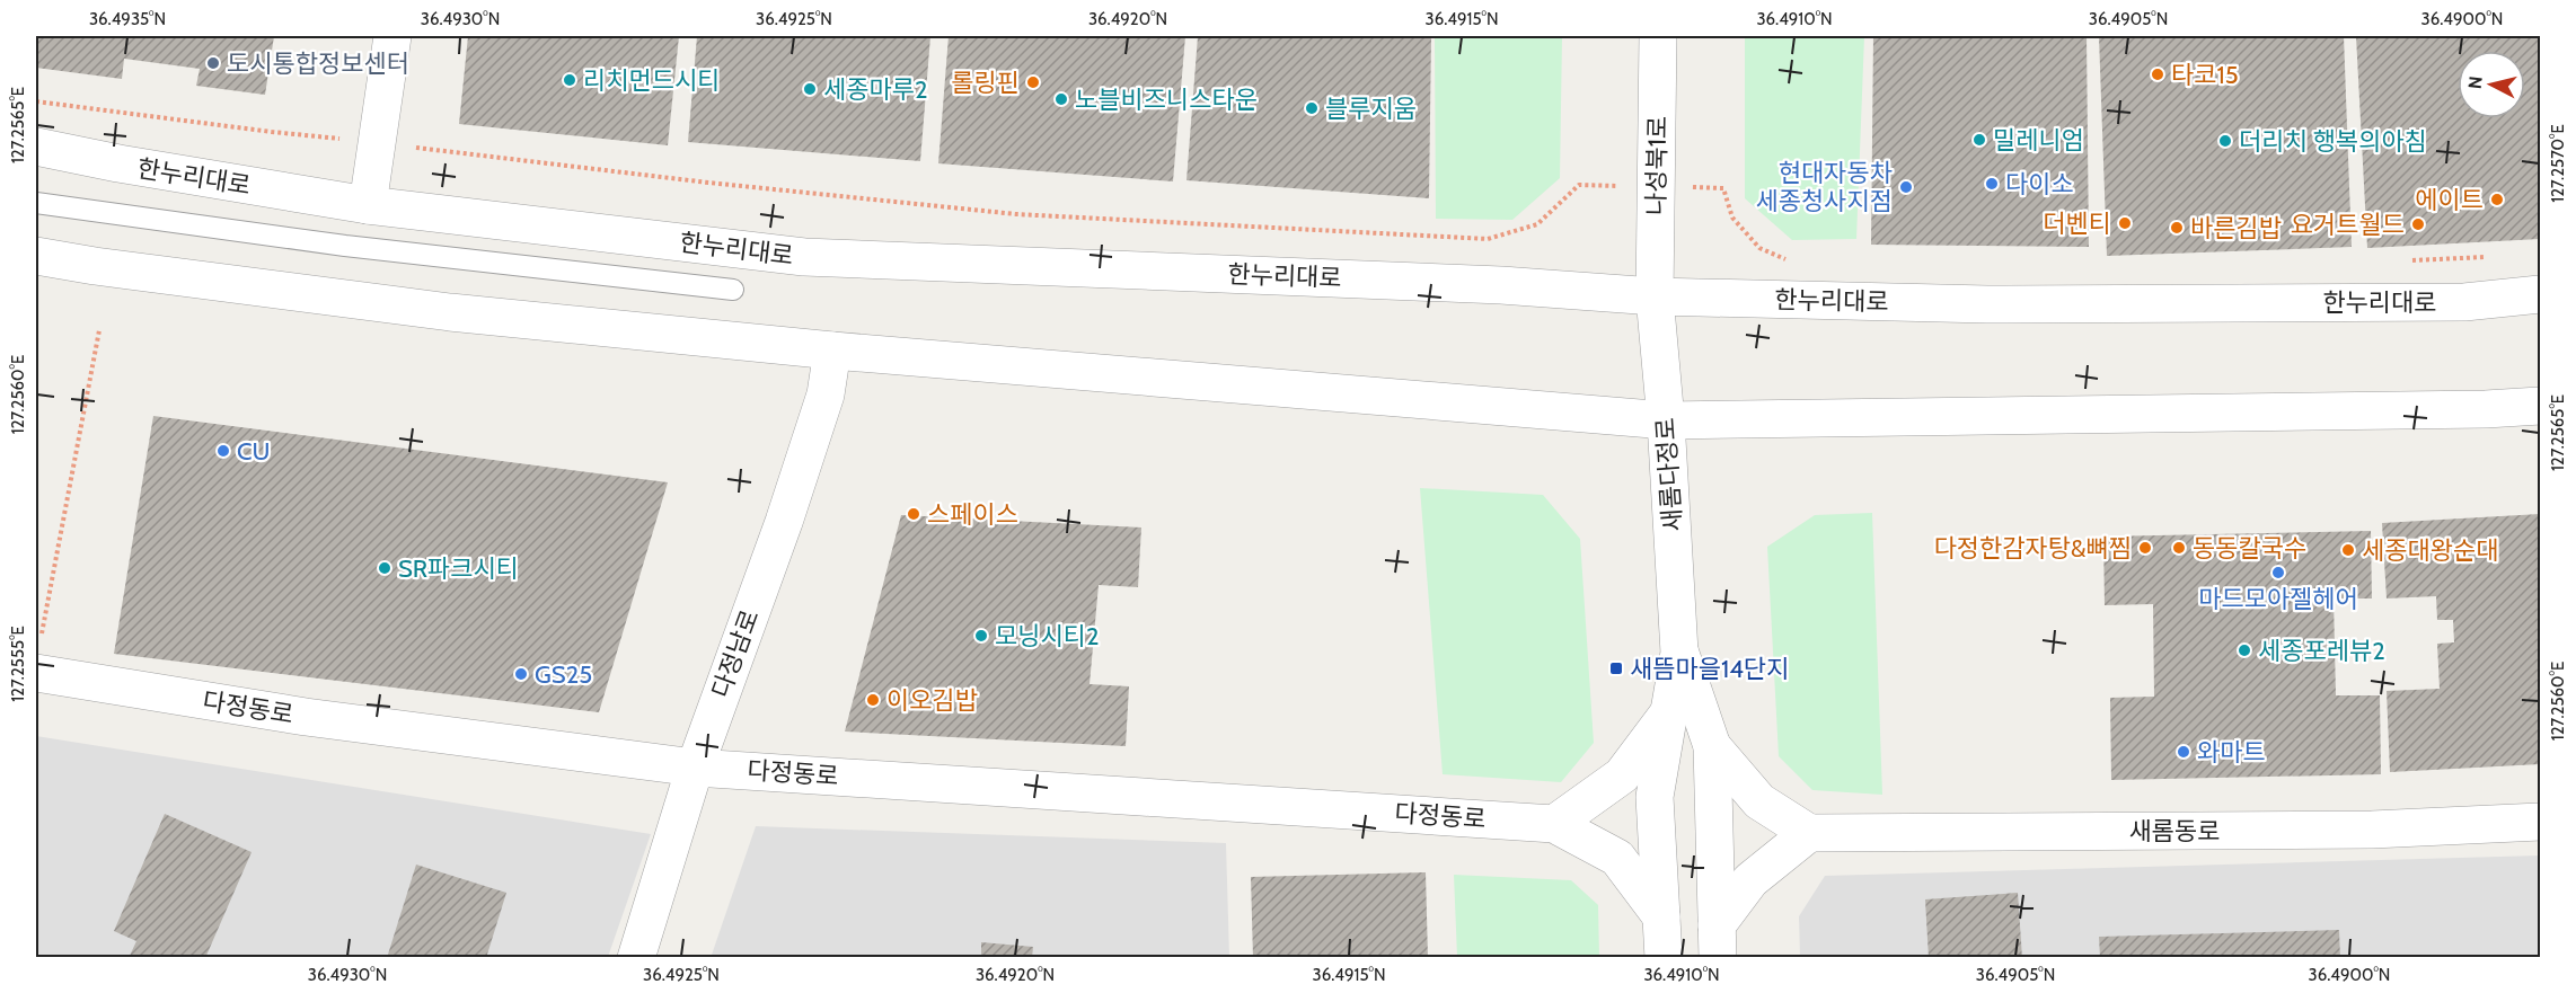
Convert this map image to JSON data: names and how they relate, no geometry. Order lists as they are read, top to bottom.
{
  "streets": {
    "street": [
      "나성북1로",
      "한누리대로",
      "새롬다정로",
      "다정남로",
      "다정동로",
      "새롬동로"
    ]
  },
  "crossings": [
    ["나성북1로", "한누리대로"],
    ["나성북1로", "새롬다정로"],
    ["한누리대로", "새롬다정로"],
    ["다정남로", "다정동로"]
  ],
  "places": {
    "other": [
      "도시통합정보센터",
      "타코15",
      "리치먼드시티",
      "롤링핀",
      "세종마루2",
      "노블비즈니스타운",
      "블루지움",
      "밀레니엄",
      "더리치 행복의아침",
      "다이소",
      "현대자동차 세종청사지점",
      "에이트",
      "더벤티",
      "요거트월드",
      "바른김밥",
      "CU",
      "스페이스",
      "다정한감자탕&뼈찜",
      "동동칼국수",
      "세종대왕순대",
      "SR파크시티",
      "마드모아젤헤어",
      "모닝시티2",
      "세종포레뷰2",
      "GS25",
      "이오김밥",
      "와마트"
    ],
    "transit": ["새뜸마을14단지"]
  },
  "north": "left",
  "coordinates": [
    "36.4935°N",
    "36.4930°N",
    "36.4925°N",
    "36.4920°N",
    "36.4915°N",
    "36.4910°N",
    "36.4905°N",
    "36.4900°N",
    "127.2565°E",
    "127.2570°E",
    "127.2560°E",
    "127.2555°E"
  ]
}
